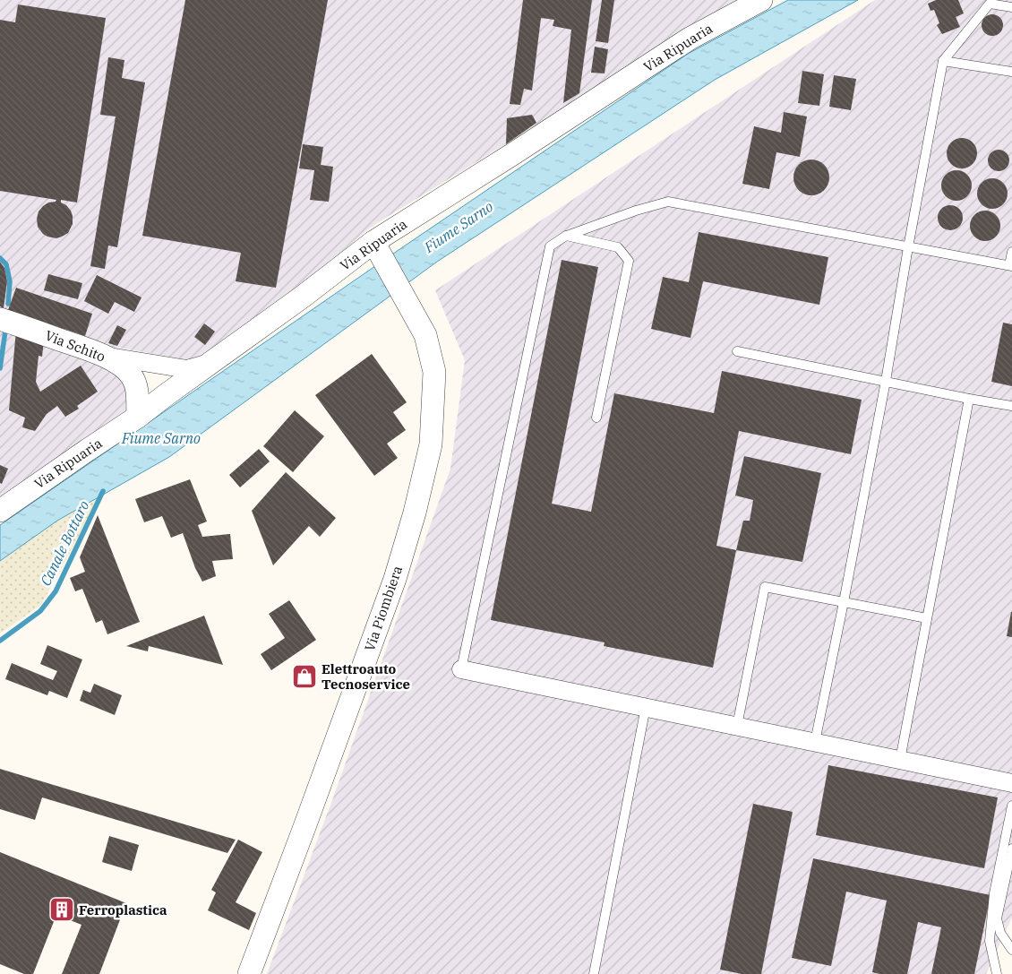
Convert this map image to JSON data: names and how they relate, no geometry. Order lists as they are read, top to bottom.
{
  "streets": {
    "street": ["Via Ripuaria", "Via Schito", "Via Piombiera"]
  },
  "crossings": [
    ["Via Ripuaria", "Via Schito"],
    ["Via Ripuaria", "Via Piombiera"]
  ],
  "water": ["Fiume Sarno", "Canale Bottaro"],
  "places": {
    "shop": ["Elettroauto Tecnoservice"],
    "building": ["Ferroplastica"]
  }
}
